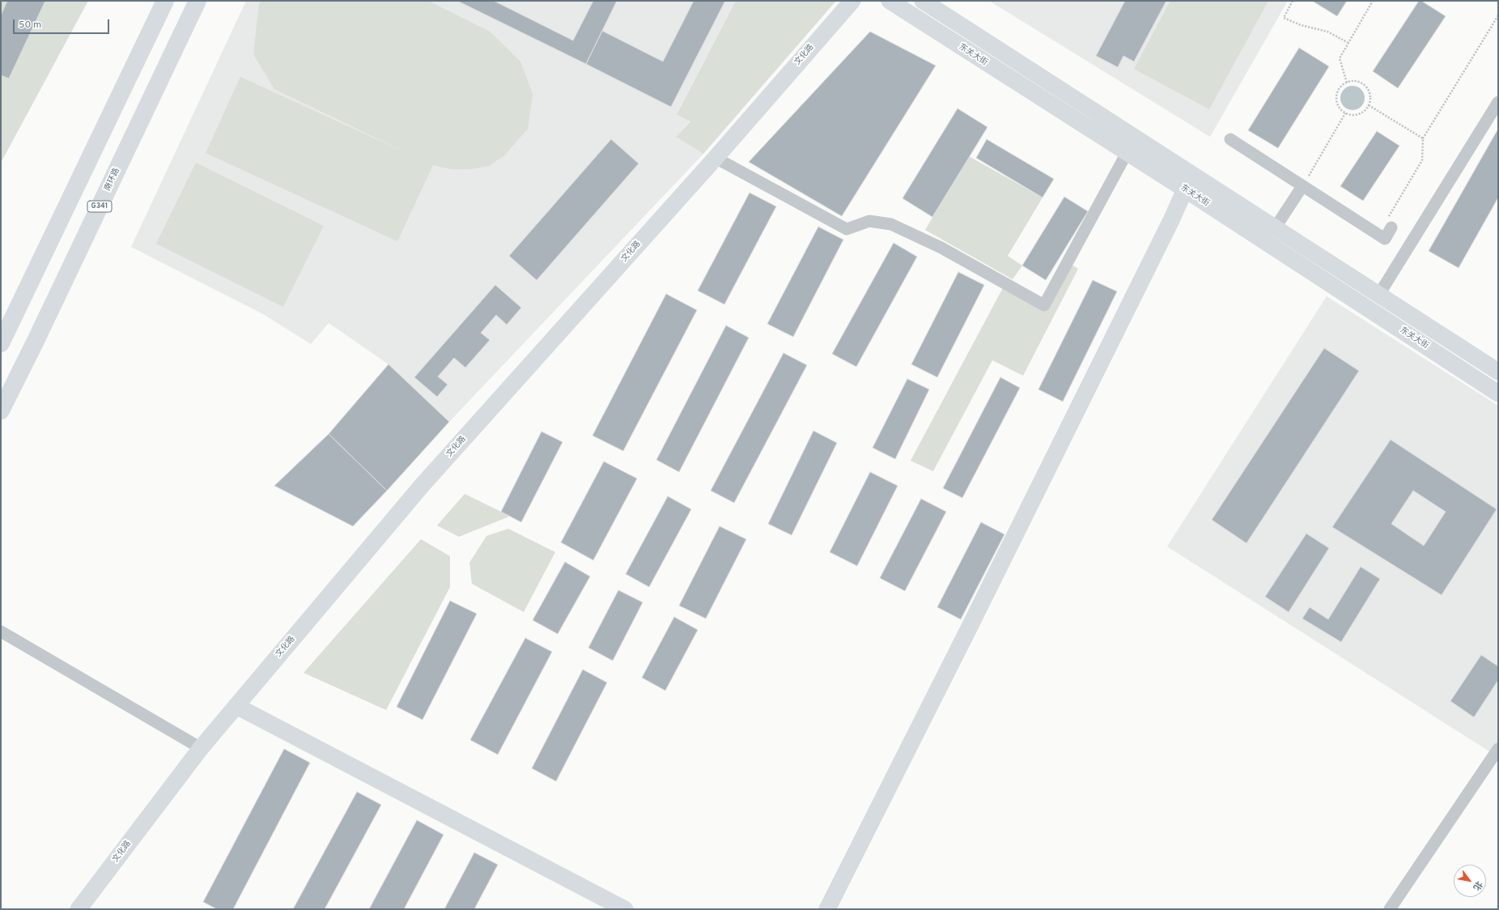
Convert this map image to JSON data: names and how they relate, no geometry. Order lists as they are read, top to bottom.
{
  "streets": {
    "highway": ["南环路", "G341"],
    "street": ["文化路", "东关大街"]
  },
  "scale_bar": "50 m",
  "north": "bottom right"
}
